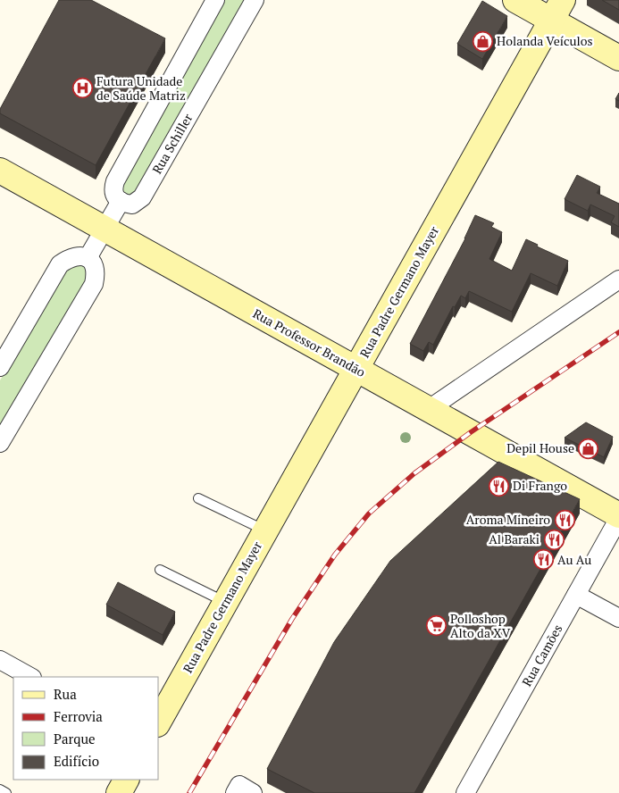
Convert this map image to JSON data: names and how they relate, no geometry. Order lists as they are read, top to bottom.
{
  "streets": {
    "main road": ["Rua Padre Germano Mayer", "Rua Professor Brandão"],
    "street": ["Rua Schiller", "Rua Camões"]
  },
  "crossings": [
    ["Rua Padre Germano Mayer", "Rua Professor Brandão"],
    ["Rua Professor Brandão", "Rua Camões"]
  ],
  "places": {
    "shop": ["Holanda Veículos", "Depil House"],
    "hospital": ["Futura Unidade de Saúde Matriz"],
    "restaurant": [
      "Di Frango",
      "Aroma Mineiro",
      "Al Baraki",
      "Au Au"
    ],
    "supermarket": ["Polloshop Alto da XV"]
  },
  "legend": [
    "Rua",
    "Ferrovia",
    "Parque",
    "Edifício"
  ]
}
